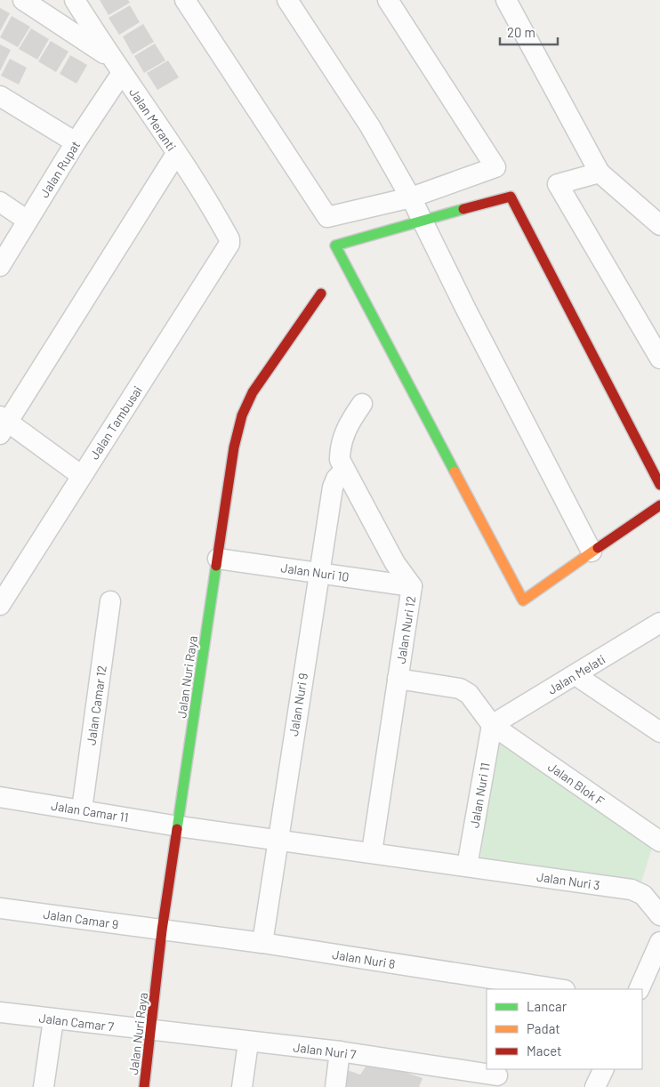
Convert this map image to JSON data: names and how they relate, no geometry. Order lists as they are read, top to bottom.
{
  "streets": {
    "street": [
      "Jalan Meranti",
      "Jalan Rupat",
      "Jalan Tambusai",
      "Jalan Nuri 10",
      "Jalan Nuri 12",
      "Jalan Melati",
      "Jalan Nuri Raya",
      "Jalan Nuri 9",
      "Jalan Camar 12",
      "Jalan Blok F",
      "Jalan Nuri 11",
      "Jalan Camar 11",
      "Jalan Nuri 3",
      "Jalan Camar 9",
      "Jalan Nuri 8",
      "Jalan Camar 7",
      "Jalan Nuri 7"
    ]
  },
  "crossings": [
    ["Jalan Meranti", "Jalan Rupat"],
    ["Jalan Meranti", "Jalan Tambusai"],
    ["Jalan Nuri 10", "Jalan Nuri 12"],
    ["Jalan Nuri 10", "Jalan Nuri Raya"],
    ["Jalan Nuri 10", "Jalan Nuri 9"],
    ["Jalan Nuri 12", "Jalan Nuri 9"],
    ["Jalan Nuri 12", "Jalan Blok F"],
    ["Jalan Nuri 12", "Jalan Nuri 3"],
    ["Jalan Melati", "Jalan Blok F"],
    ["Jalan Melati", "Jalan Nuri 11"],
    ["Jalan Nuri Raya", "Jalan Camar 11"],
    ["Jalan Nuri Raya", "Jalan Camar 9"],
    ["Jalan Nuri Raya", "Jalan Nuri 8"],
    ["Jalan Nuri Raya", "Jalan Camar 7"],
    ["Jalan Nuri Raya", "Jalan Nuri 7"],
    ["Jalan Nuri 9", "Jalan Camar 11"],
    ["Jalan Nuri 9", "Jalan Nuri 3"],
    ["Jalan Nuri 9", "Jalan Nuri 8"],
    ["Jalan Camar 12", "Jalan Camar 11"],
    ["Jalan Blok F", "Jalan Nuri 11"],
    ["Jalan Nuri 11", "Jalan Nuri 3"],
    ["Jalan Camar 11", "Jalan Nuri 3"],
    ["Jalan Camar 9", "Jalan Nuri 8"],
    ["Jalan Camar 7", "Jalan Nuri 7"]
  ],
  "legend": ["Lancar", "Padat", "Macet"],
  "scale_bar": "20 m"
}
